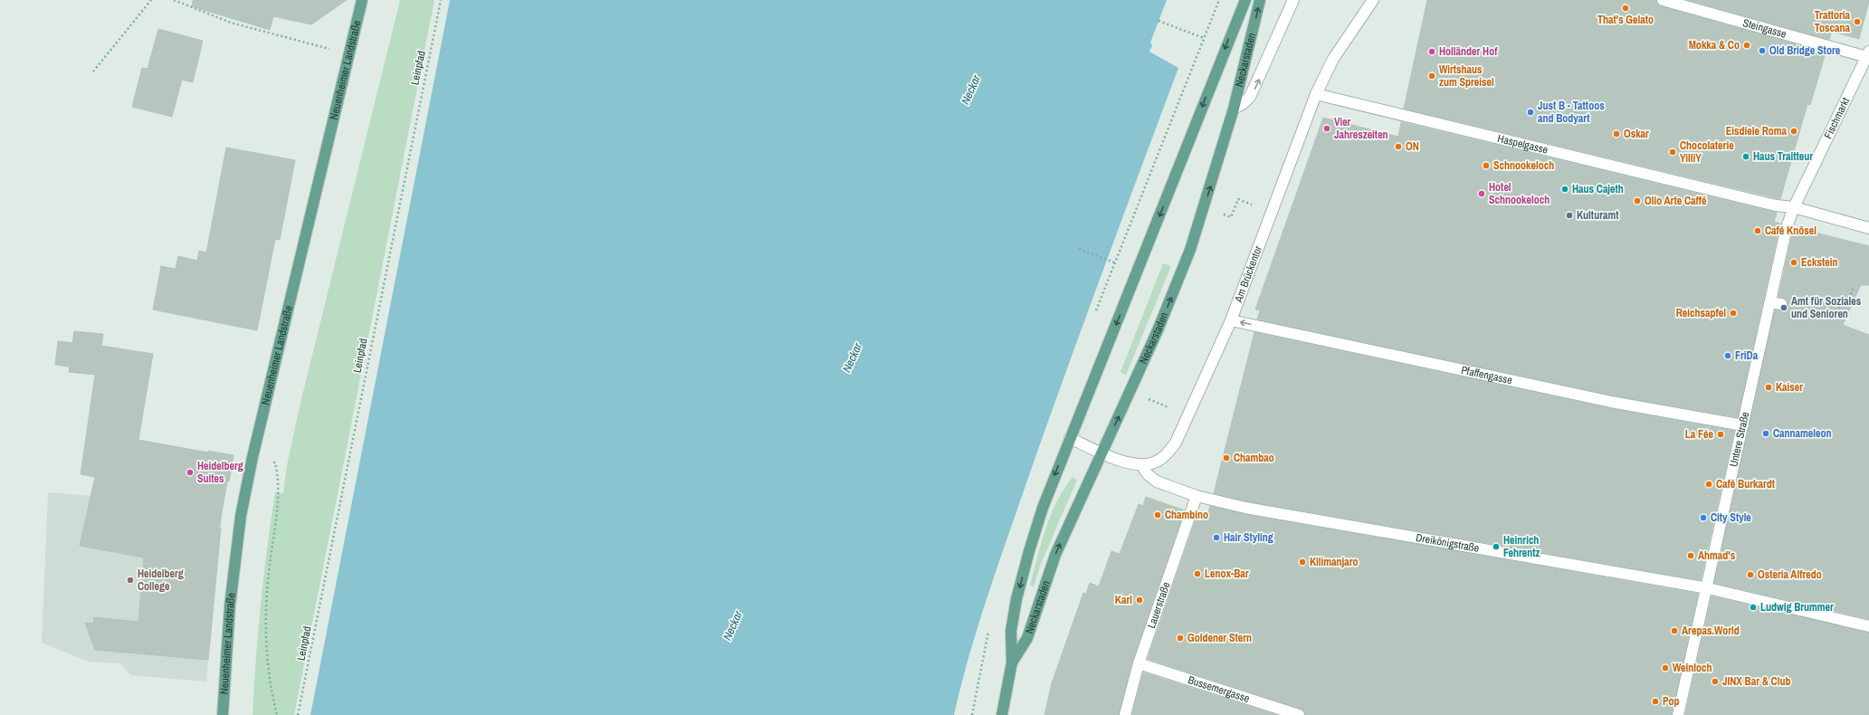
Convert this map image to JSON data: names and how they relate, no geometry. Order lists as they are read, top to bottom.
{
  "streets": {
    "main road": ["Neckarstaden", "Neuenheimer Landstraße"],
    "street": [
      "Steingasse",
      "Fischmarkt",
      "Haspelgasse",
      "Am Brückentor",
      "Pfaffengasse",
      "Untere Straße",
      "Dreikönigstraße",
      "Lauerstraße",
      "Bussemergasse"
    ],
    "path": ["Leinpfad"]
  },
  "crossings": [
    ["Steingasse", "Fischmarkt"],
    ["Neckarstaden", "Am Brückentor"],
    ["Fischmarkt", "Haspelgasse"],
    ["Fischmarkt", "Untere Straße"],
    ["Haspelgasse", "Am Brückentor"],
    ["Haspelgasse", "Untere Straße"],
    ["Am Brückentor", "Pfaffengasse"],
    ["Am Brückentor", "Dreikönigstraße"],
    ["Pfaffengasse", "Untere Straße"],
    ["Untere Straße", "Dreikönigstraße"],
    ["Dreikönigstraße", "Lauerstraße"],
    ["Lauerstraße", "Bussemergasse"]
  ],
  "one_way": ["Pfaffengasse"],
  "water": ["Neckar"],
  "places": [
    "That's Gelato",
    "Trattoria Toscana",
    "Mokka & Co",
    "Old Bridge Store",
    "Holländer Hof",
    "Wirtshaus zum Spreisel",
    "Just B - Tattoos and Bodyart",
    "Vier Jahreszeiten",
    "Eisdiele Roma",
    "Oskar",
    "ON",
    "Chocolaterie YilliY",
    "Haus Traitteur",
    "Schnookeloch",
    "Haus Cajeth",
    "Hotel Schnookeloch",
    "Olio Arte Caffé",
    "Kulturamt",
    "Café Knösel",
    "Eckstein",
    "Amt für Soziales und Senioren",
    "Reichsapfel",
    "FriDa",
    "Kaiser",
    "Cannameleon",
    "La Fée",
    "Chambao",
    "Heidelberg Suites",
    "Café Burkardt",
    "Chambino",
    "City Style",
    "Hair Styling",
    "Heinrich Fehrentz",
    "Ahmad's",
    "Kilimanjaro",
    "Lenox-Bar",
    "Osteria Alfredo",
    "Heidelberg College",
    "Karl",
    "Ludwig Brummer",
    "Arepas.World",
    "Goldener Stern",
    "Weinloch",
    "JINX Bar & Club",
    "Pop"
  ]
}
